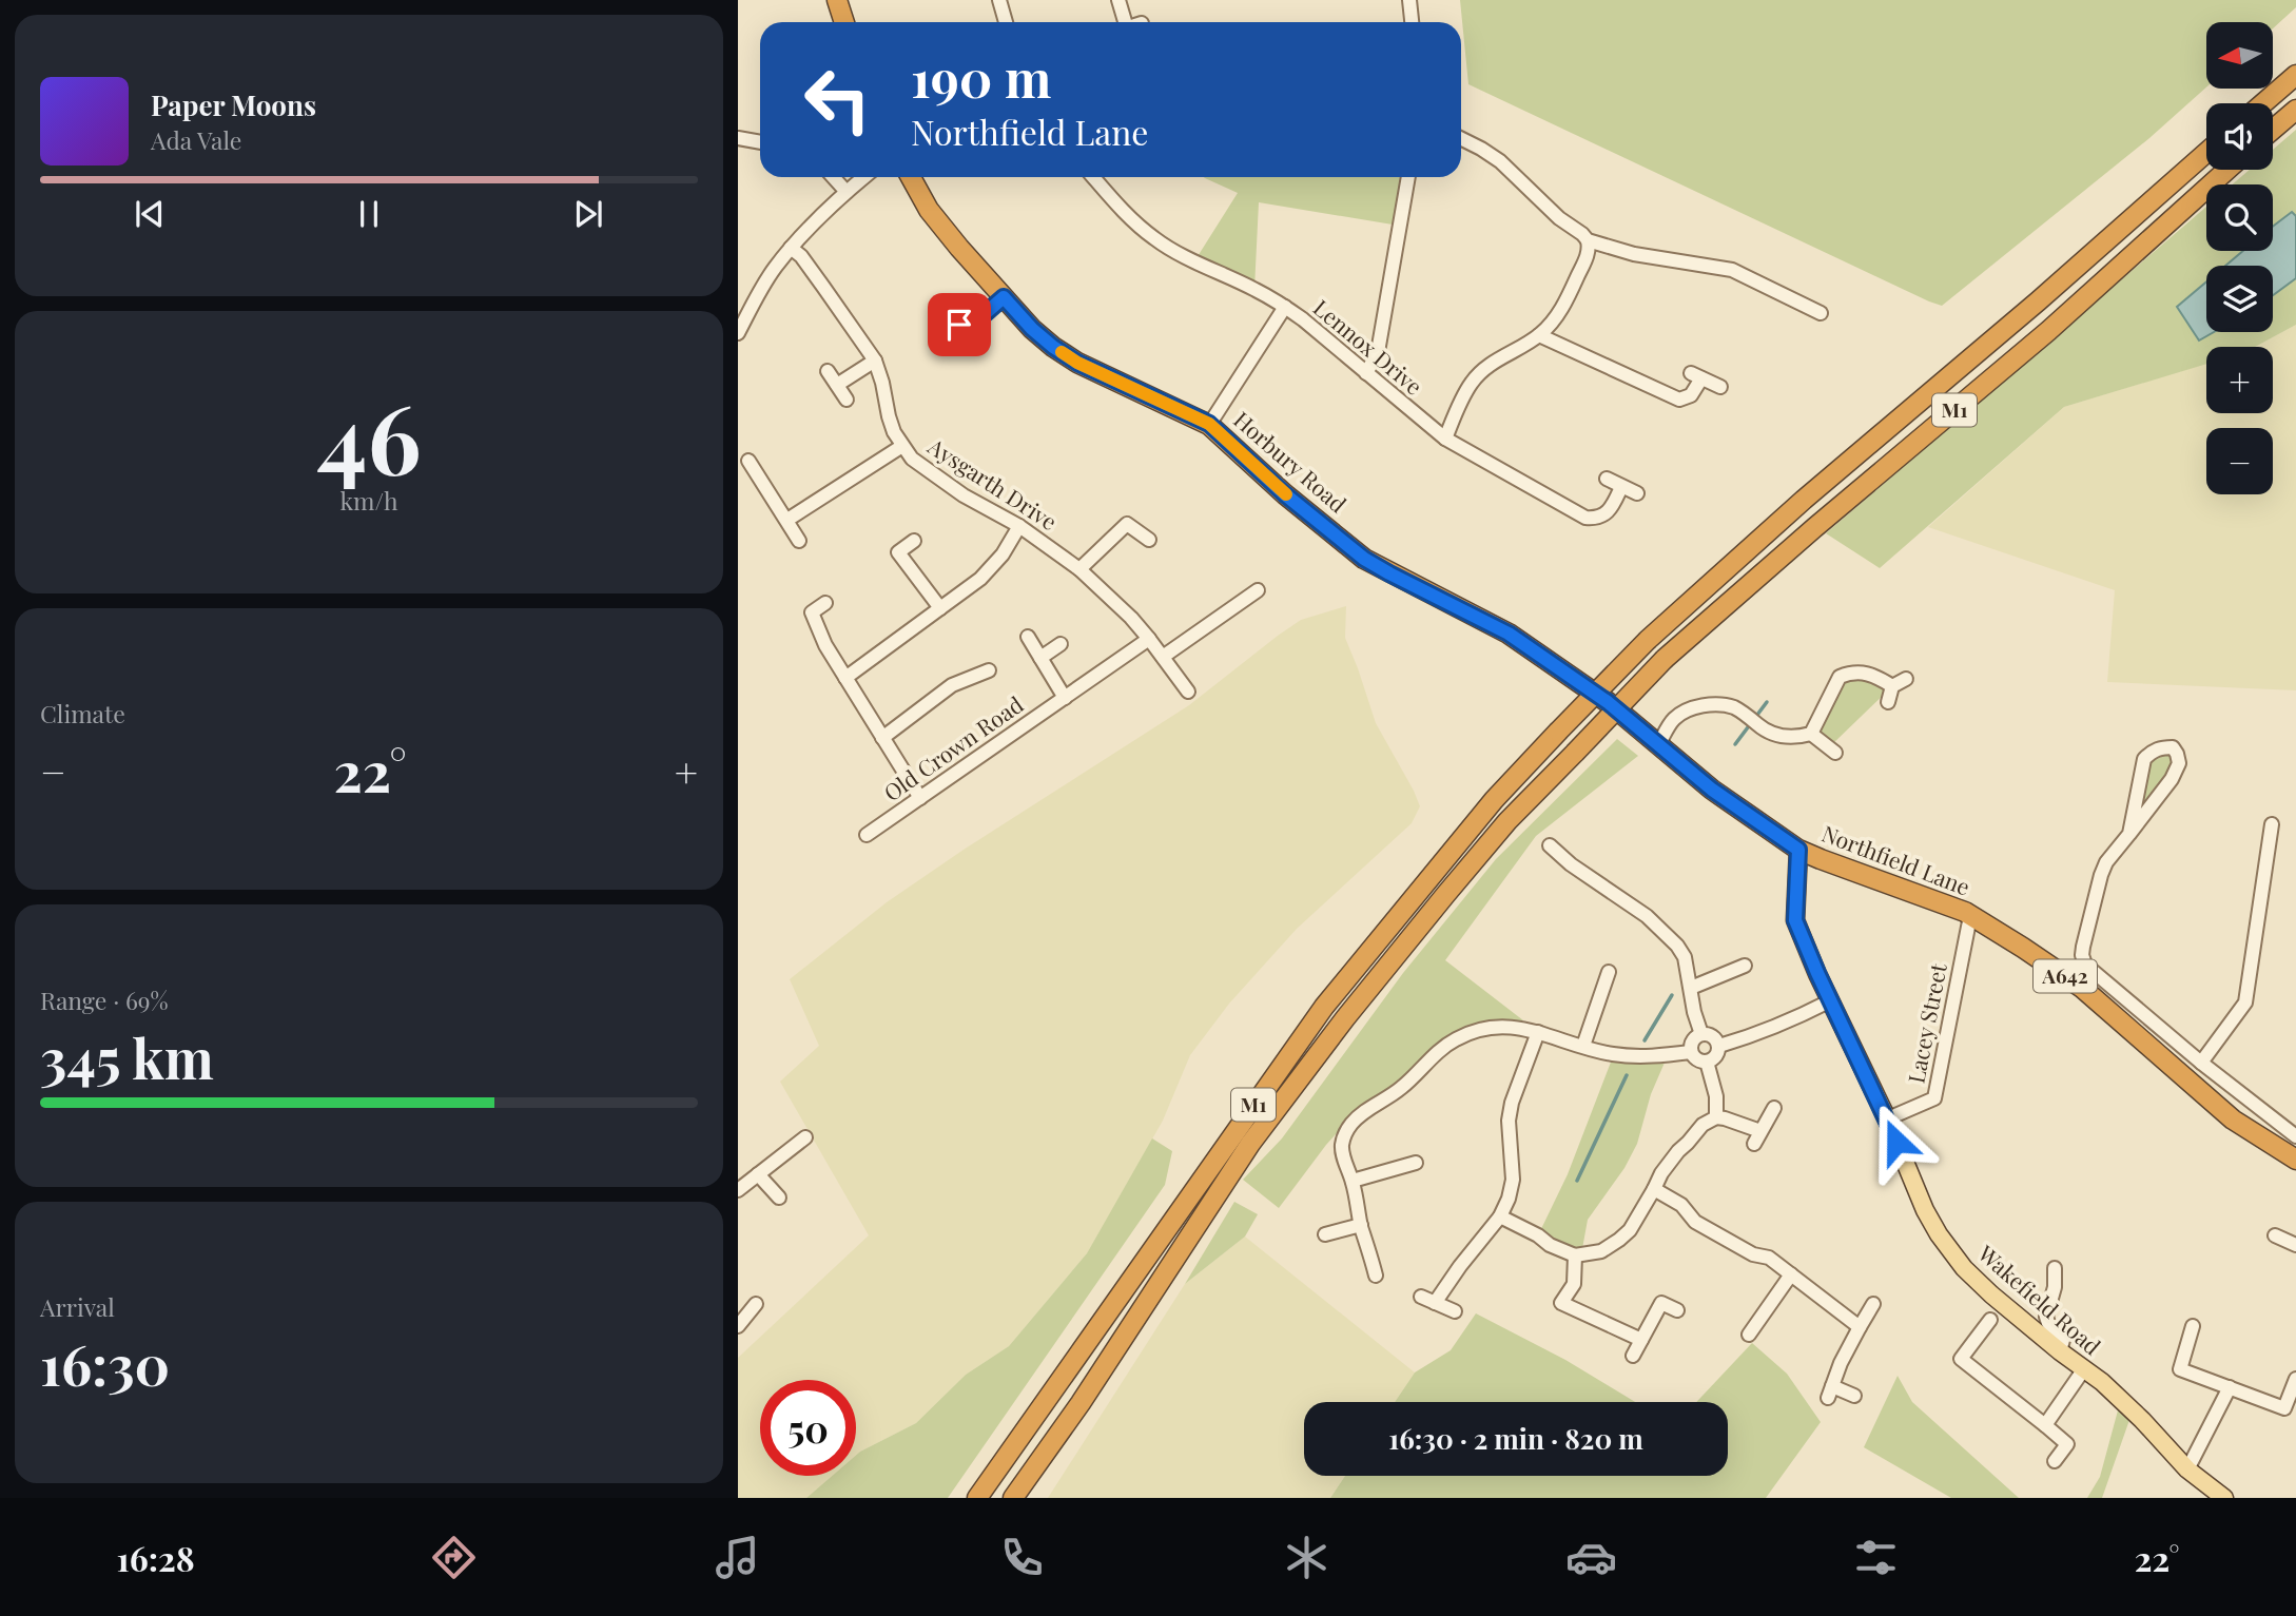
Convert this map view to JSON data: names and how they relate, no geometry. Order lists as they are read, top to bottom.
{
  "streets": {
    "highway": [
      "M1",
      "Horbury Road",
      "Northfield Lane",
      "A642"
    ],
    "main road": ["Wakefield Road"],
    "street": [
      "Lennox Drive",
      "Aysgarth Drive",
      "Old Crown Road",
      "Lacey Street"
    ]
  },
  "crossings": [
    ["Horbury Road", "Northfield Lane"],
    ["Aysgarth Drive", "Old Crown Road"],
    ["Northfield Lane", "Lacey Street"],
    ["Northfield Lane", "Wakefield Road"]
  ],
  "north": "left",
  "page": {
    "map_buttons": ["+", "−"],
    "turn": ["190 m", "Northfield Lane"],
    "song": ["Paper Moons", "Ada Vale"],
    "tile": [
      ["46", "km/h"],
      "Climate",
      ["Range · 69%", "345 km"],
      ["Arrival", "16:30"]
    ],
    "heat": ["−", "22°", "+"],
    "limit": "50",
    "trip": "16:30 · 2 min · 820 m",
    "tabs": ["16:28", "22°"]
  }
}
